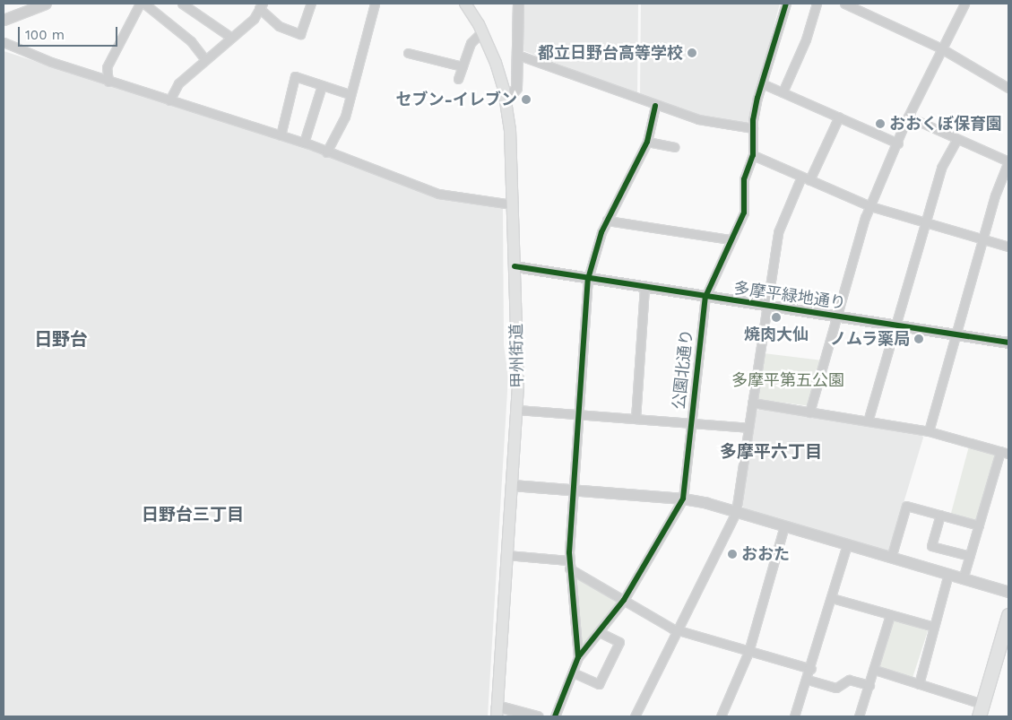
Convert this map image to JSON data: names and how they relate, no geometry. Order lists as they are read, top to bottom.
{
  "streets": {
    "main road": ["甲州街道"],
    "street": ["多摩平緑地通り", "公園北通り"]
  },
  "crossings": [
    ["多摩平緑地通り", "甲州街道"],
    ["多摩平緑地通り", "公園北通り"]
  ],
  "districts": ["日野台", "多摩平六丁目", "日野台三丁目"],
  "parks": ["多摩平第五公園"],
  "places": [
    "都立日野台高等学校",
    "セブン-イレブン",
    "おおくぼ保育園",
    "焼肉大仙",
    "ノムラ薬局",
    "おおた"
  ],
  "scale_bar": "100 m"
}
